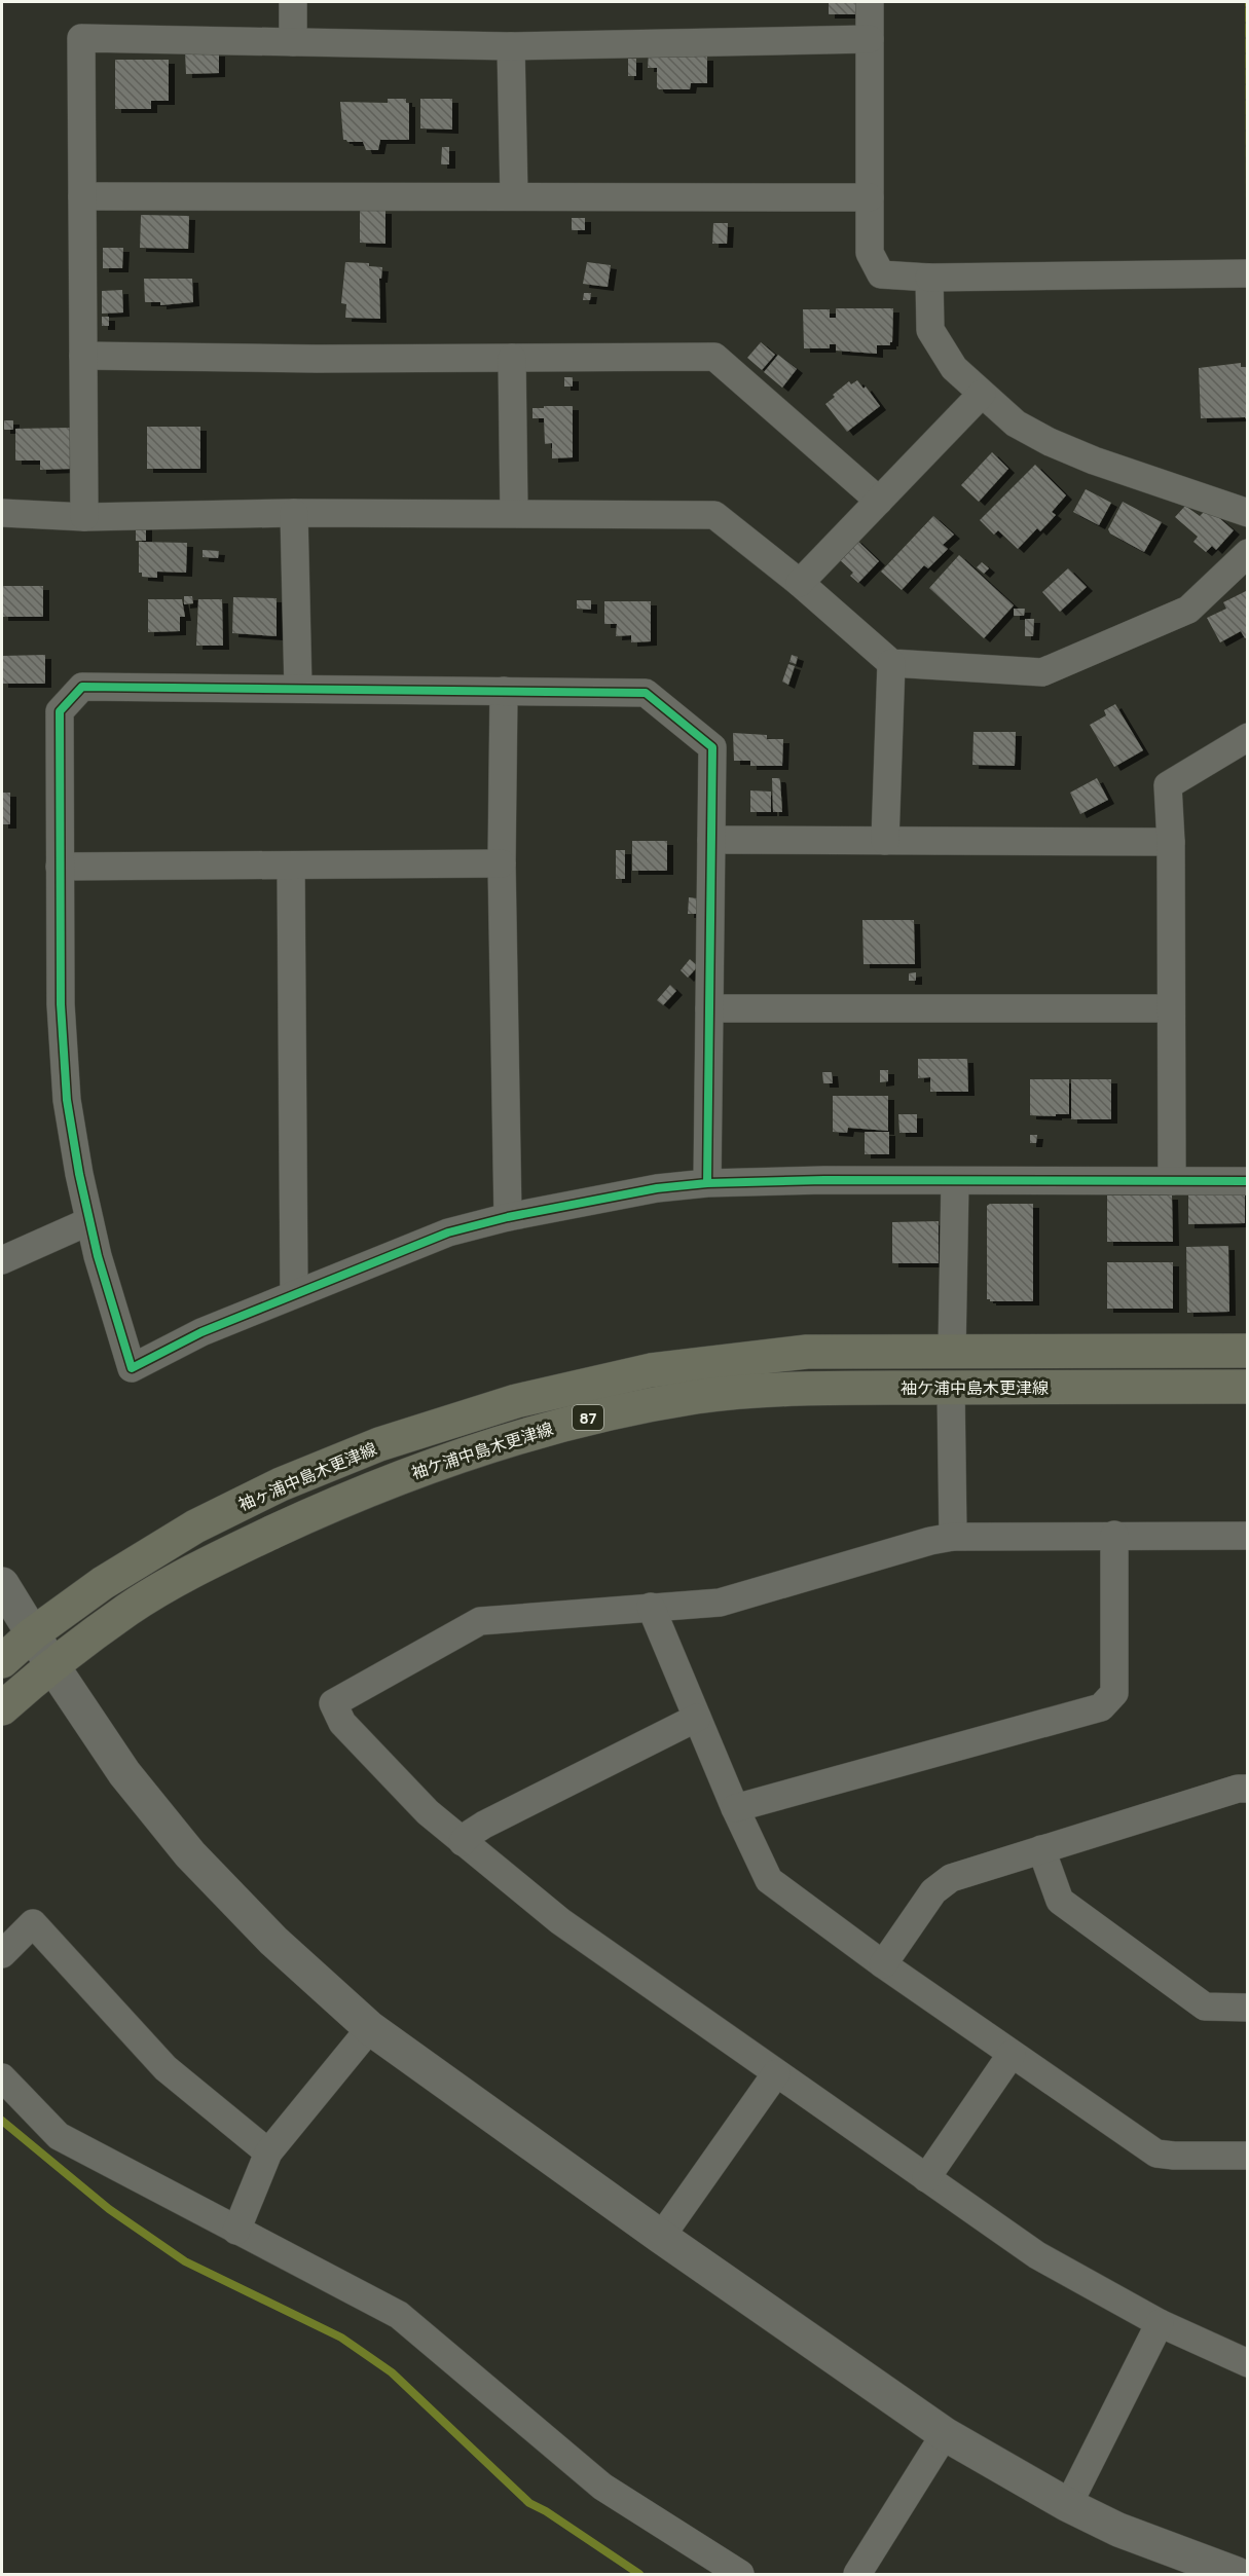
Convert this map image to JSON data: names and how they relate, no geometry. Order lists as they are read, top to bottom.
{
  "streets": {
    "main road": ["袖ケ浦中島木更津線", "87", "袖ヶ浦中島木更津線"]
  },
  "crossings": [
    ["87", "袖ヶ浦中島木更津線"]
  ]
}
